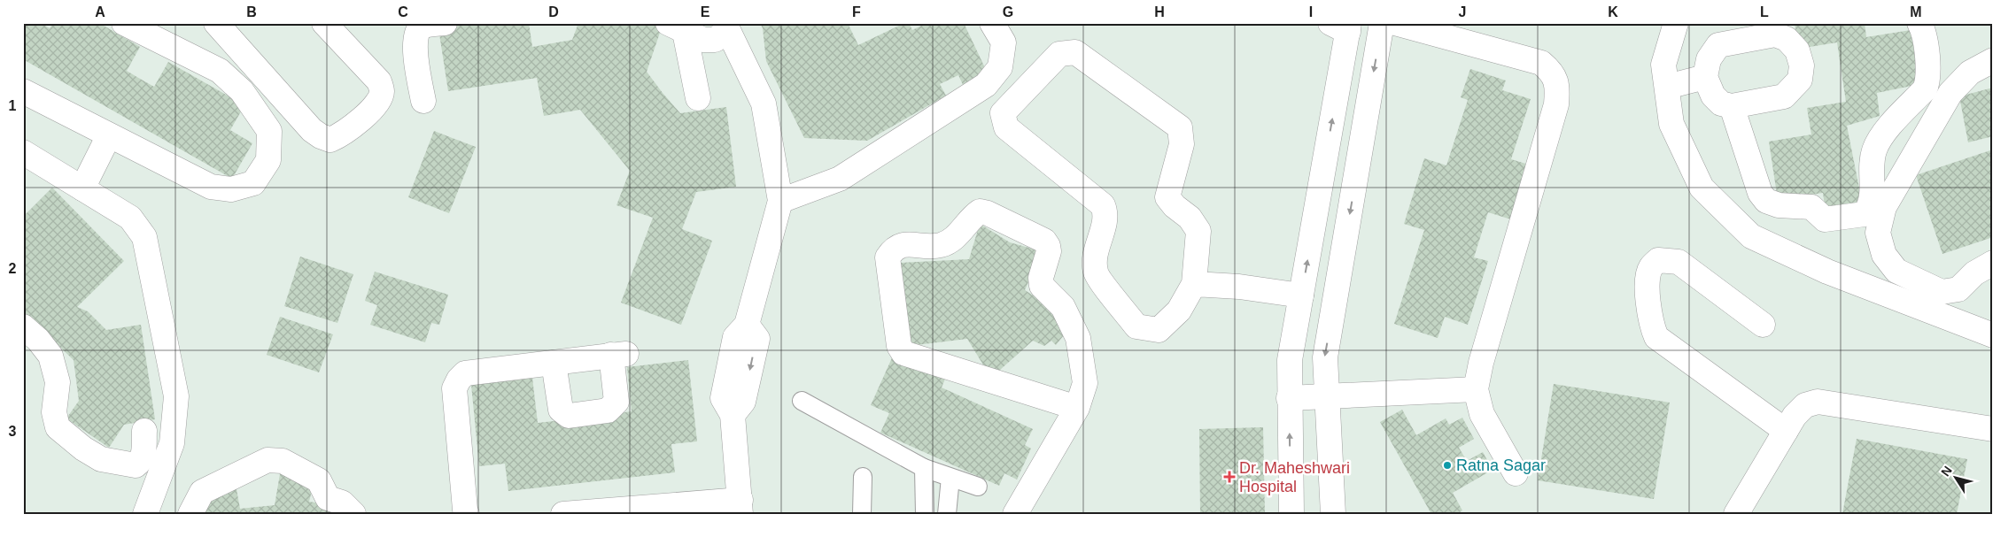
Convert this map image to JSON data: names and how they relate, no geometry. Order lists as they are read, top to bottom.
{
  "places": {
    "other": ["Ratna Sagar"],
    "health": ["Dr. Maheshwari Hospital"]
  },
  "north": "top left",
  "grid": {
    "columns": [
      "A",
      "B",
      "C",
      "D",
      "E",
      "F",
      "G",
      "H",
      "I",
      "J",
      "K",
      "L",
      "M"
    ],
    "rows": ["1", "2", "3"]
  }
}
